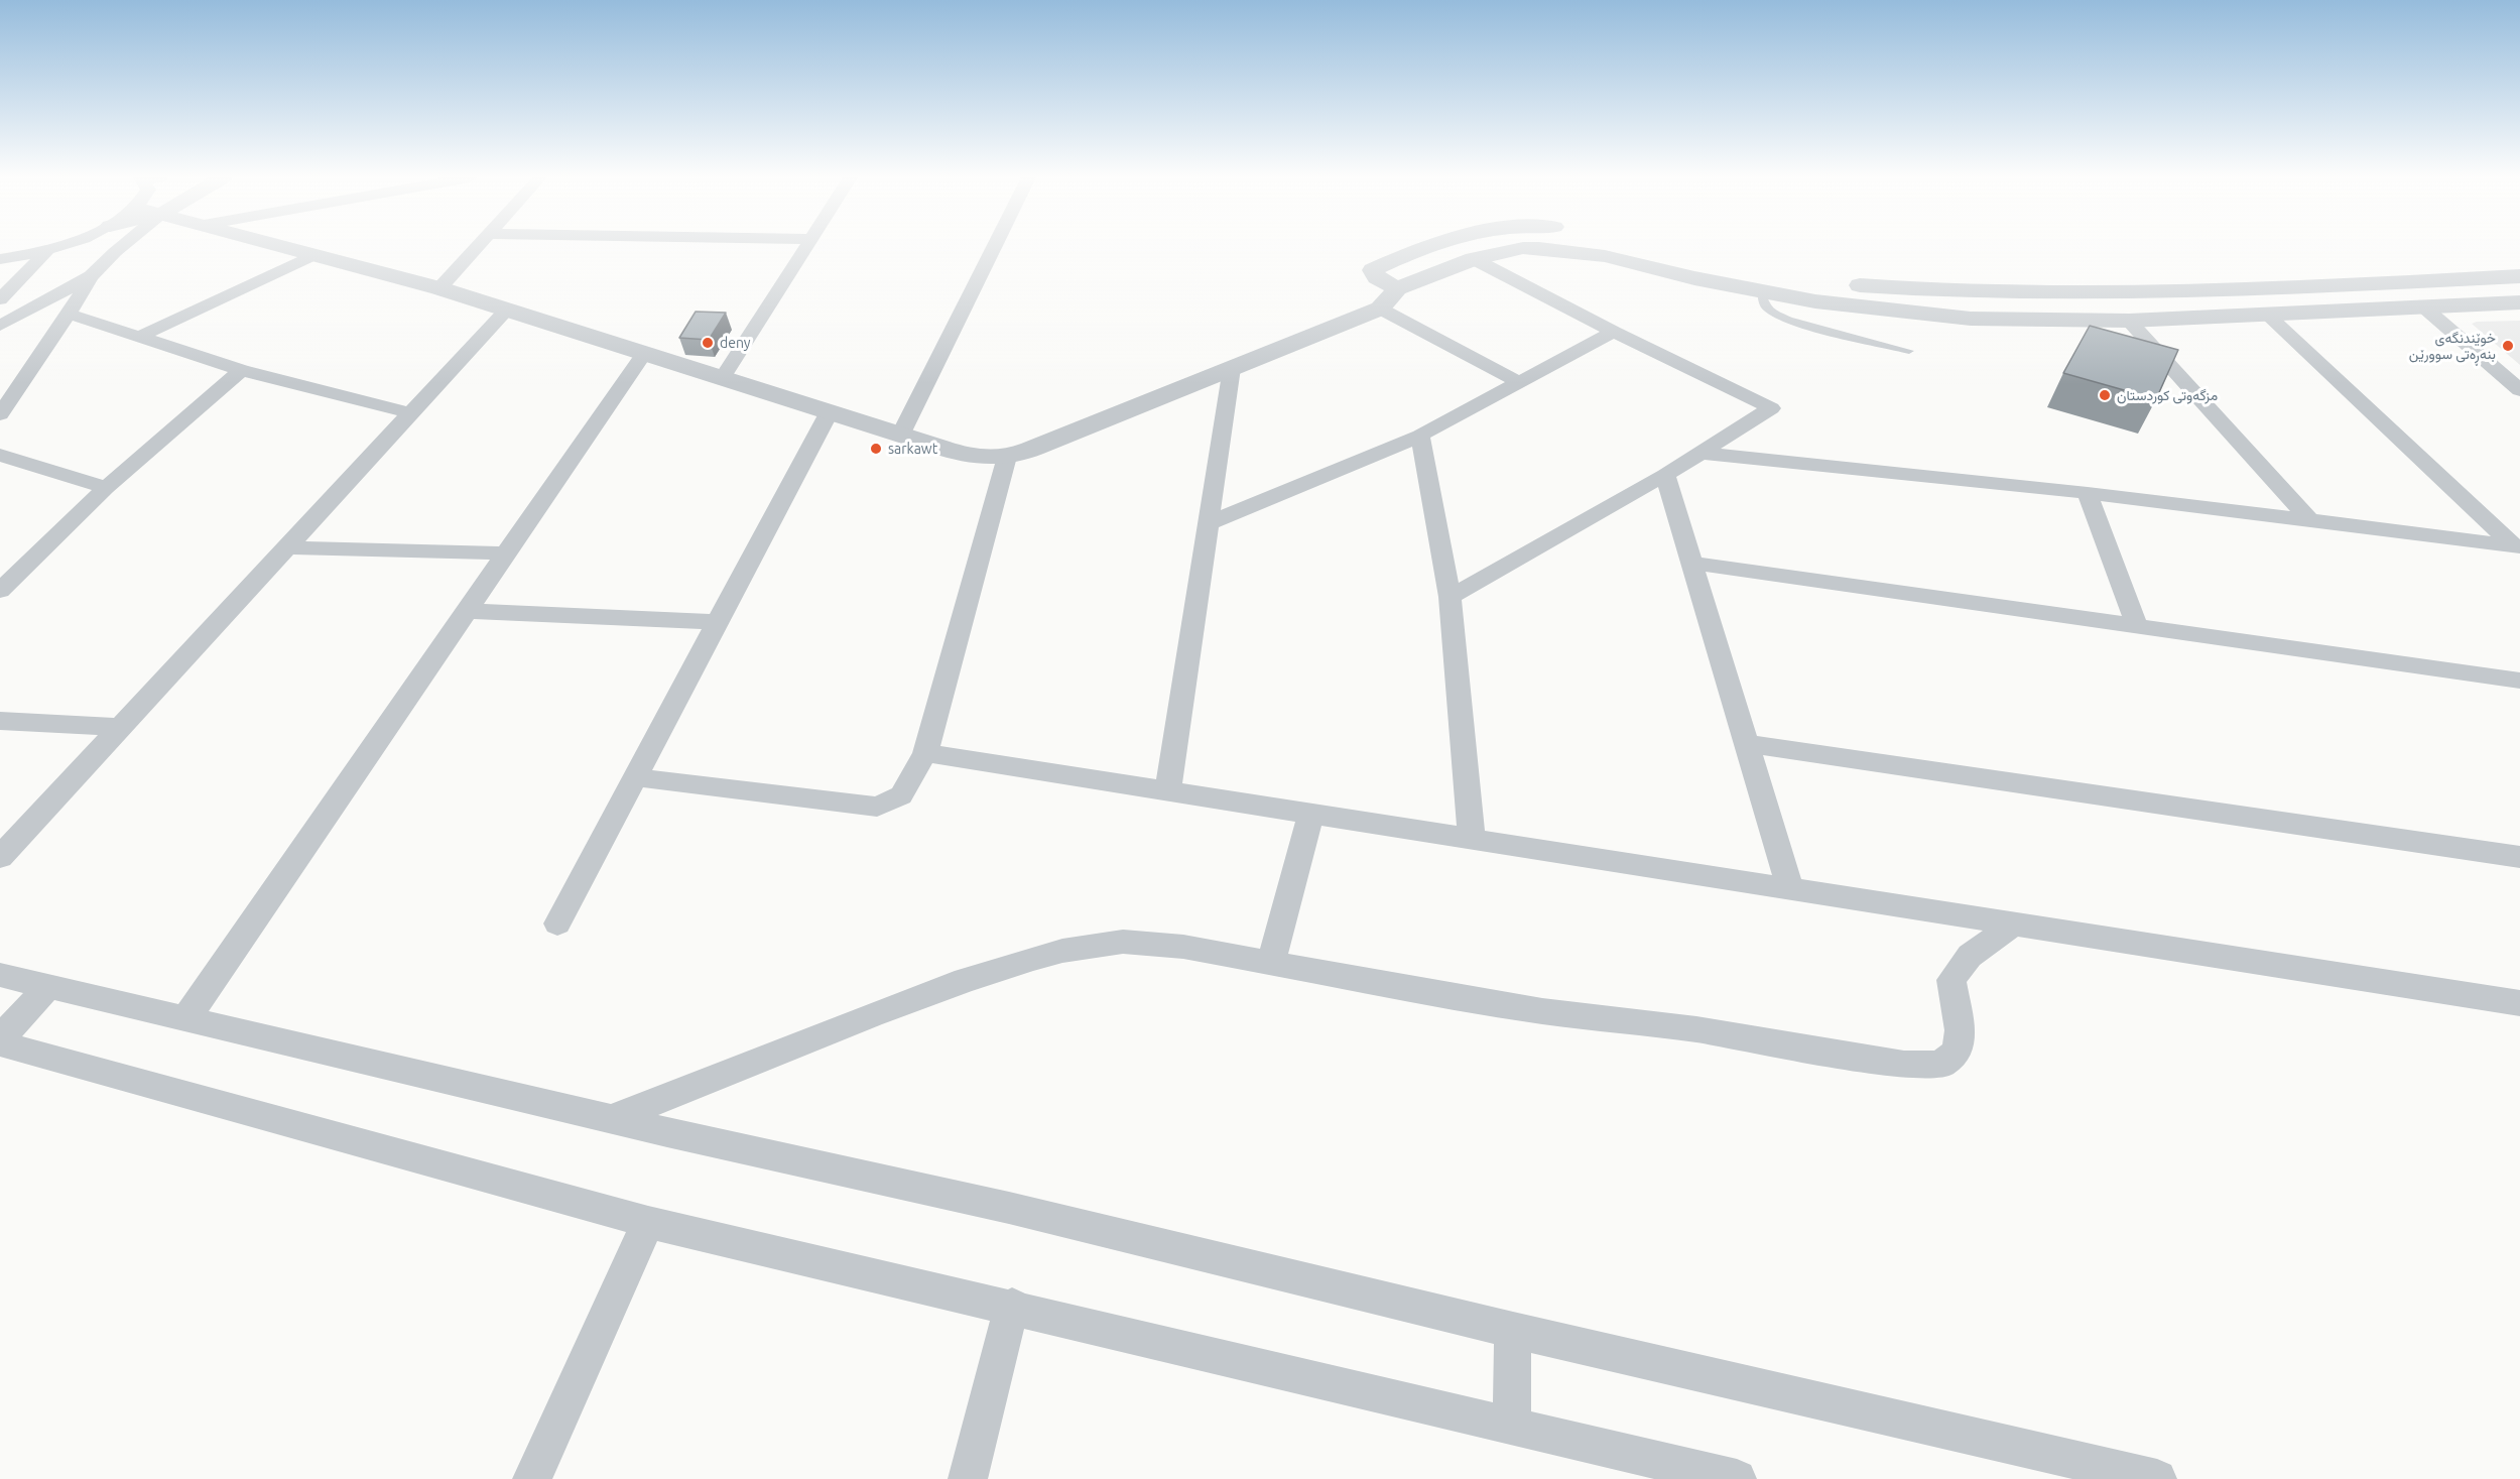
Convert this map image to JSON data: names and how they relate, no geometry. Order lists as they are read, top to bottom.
{
  "places": [
    "deny",
    "خوێندنگەی بنەڕەتی سوورێن",
    "مزگەوتی کوردستان",
    "sarkawt"
  ]
}
